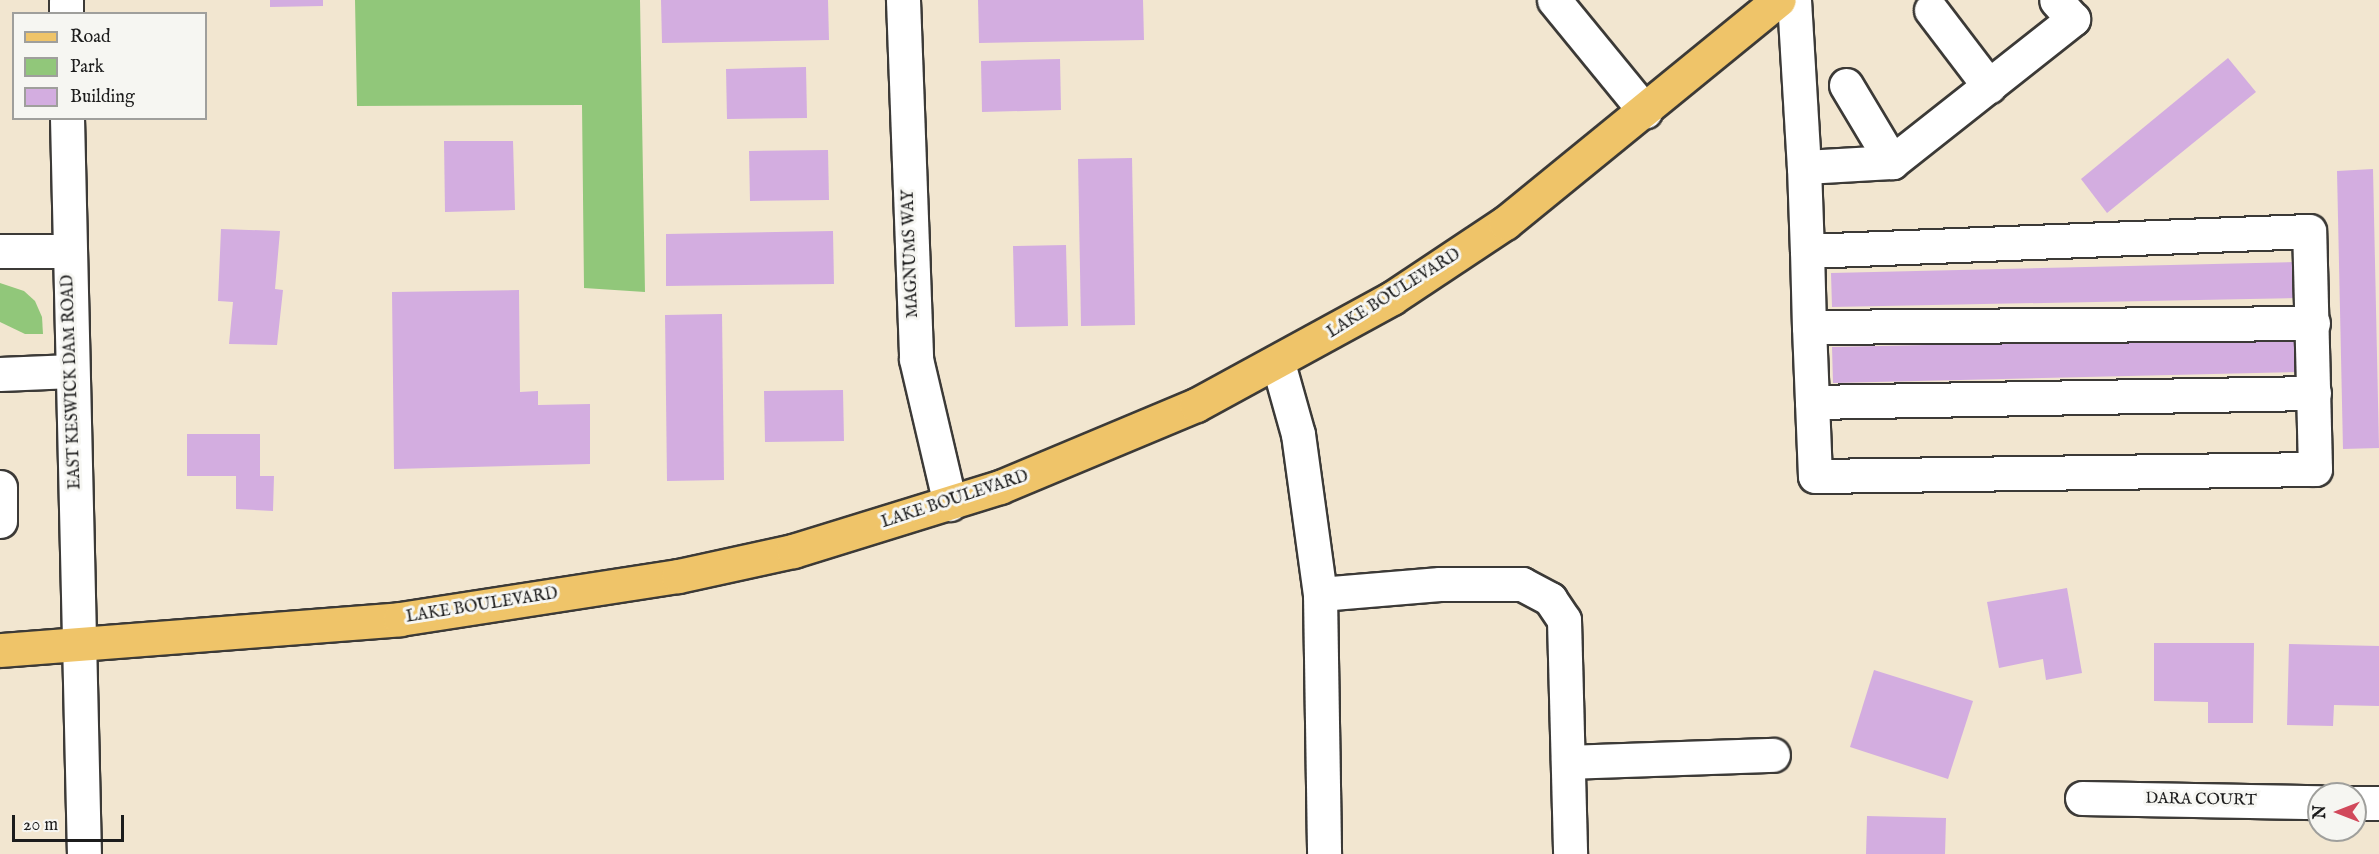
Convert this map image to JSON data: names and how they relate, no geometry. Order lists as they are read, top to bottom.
{
  "streets": {
    "main road": ["LAKE BOULEVARD"],
    "street": ["MAGNUMS WAY", "EAST KESWICK DAM ROAD", "DARA COURT"]
  },
  "crossings": [
    ["MAGNUMS WAY", "LAKE BOULEVARD"],
    ["LAKE BOULEVARD", "EAST KESWICK DAM ROAD"]
  ],
  "legend": ["Road", "Park", "Building"],
  "scale_bar": "20 m",
  "north": "left"
}
